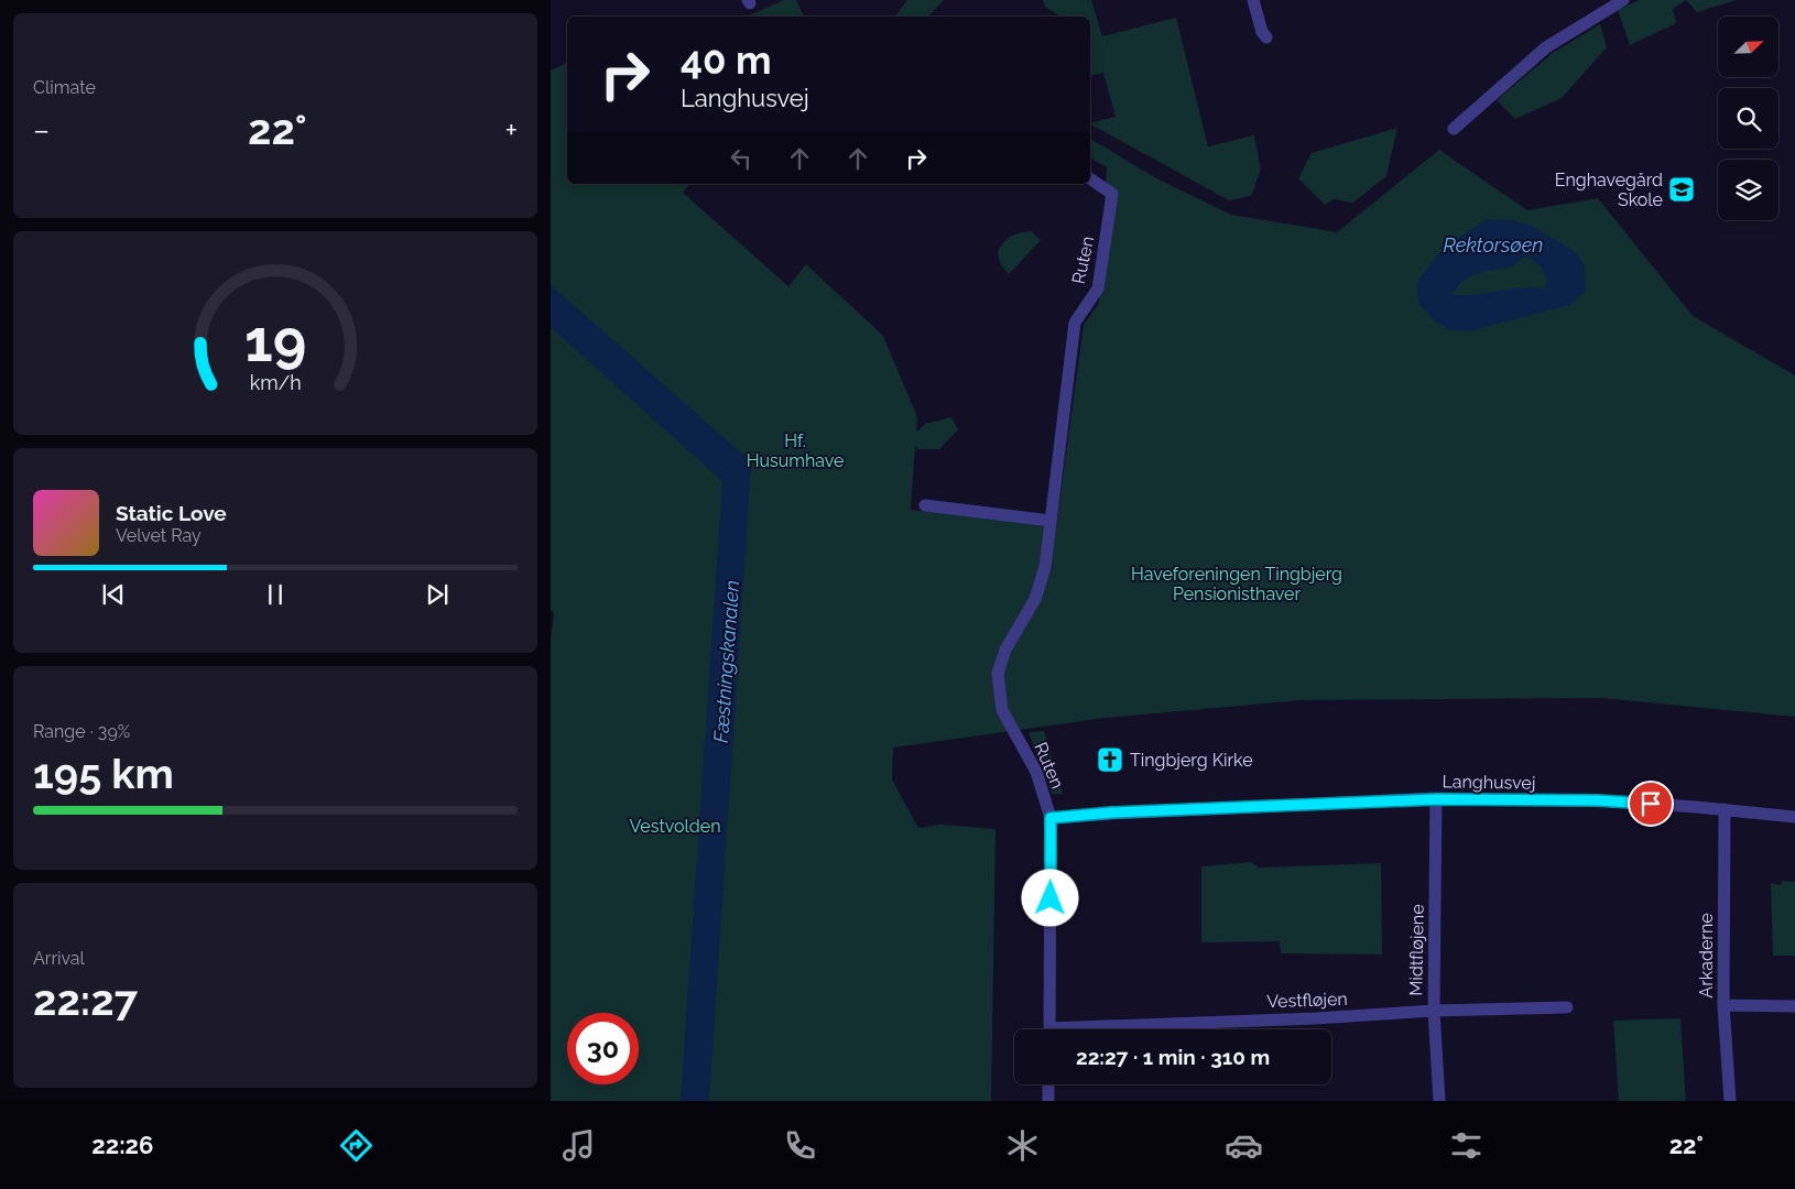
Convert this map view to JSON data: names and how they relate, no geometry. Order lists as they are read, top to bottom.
{
  "streets": {
    "street": [
      "Ruten",
      "Langhusvej",
      "Midtfløjene",
      "Arkaderne",
      "Vestfløjen"
    ]
  },
  "crossings": [
    ["Ruten", "Langhusvej"],
    ["Langhusvej", "Midtfløjene"],
    ["Langhusvej", "Arkaderne"],
    ["Midtfløjene", "Vestfløjen"]
  ],
  "water": ["Rektorsøen", "Fæstningskanalen"],
  "parks": ["Hf. Husumhave", "Haveforeningen Tingbjerg Pensionisthaver", "Vestvolden"],
  "places": {
    "school or university": ["Enghavegård Skole"],
    "church": ["Tingbjerg Kirke"]
  },
  "north": "top right",
  "page": {
    "tile": [
      "Climate",
      ["Range · 39%", "195 km"],
      ["Arrival", "22:27"]
    ],
    "turn": ["40 m", "Langhusvej"],
    "heat": ["−", "22°", "+"],
    "song": ["Static Love", "Velvet Ray"],
    "limit": "30",
    "trip": "22:27 · 1 min · 310 m",
    "tabs": ["22:26", "22°"],
    "gauge": ["19", "km/h"]
  }
}
